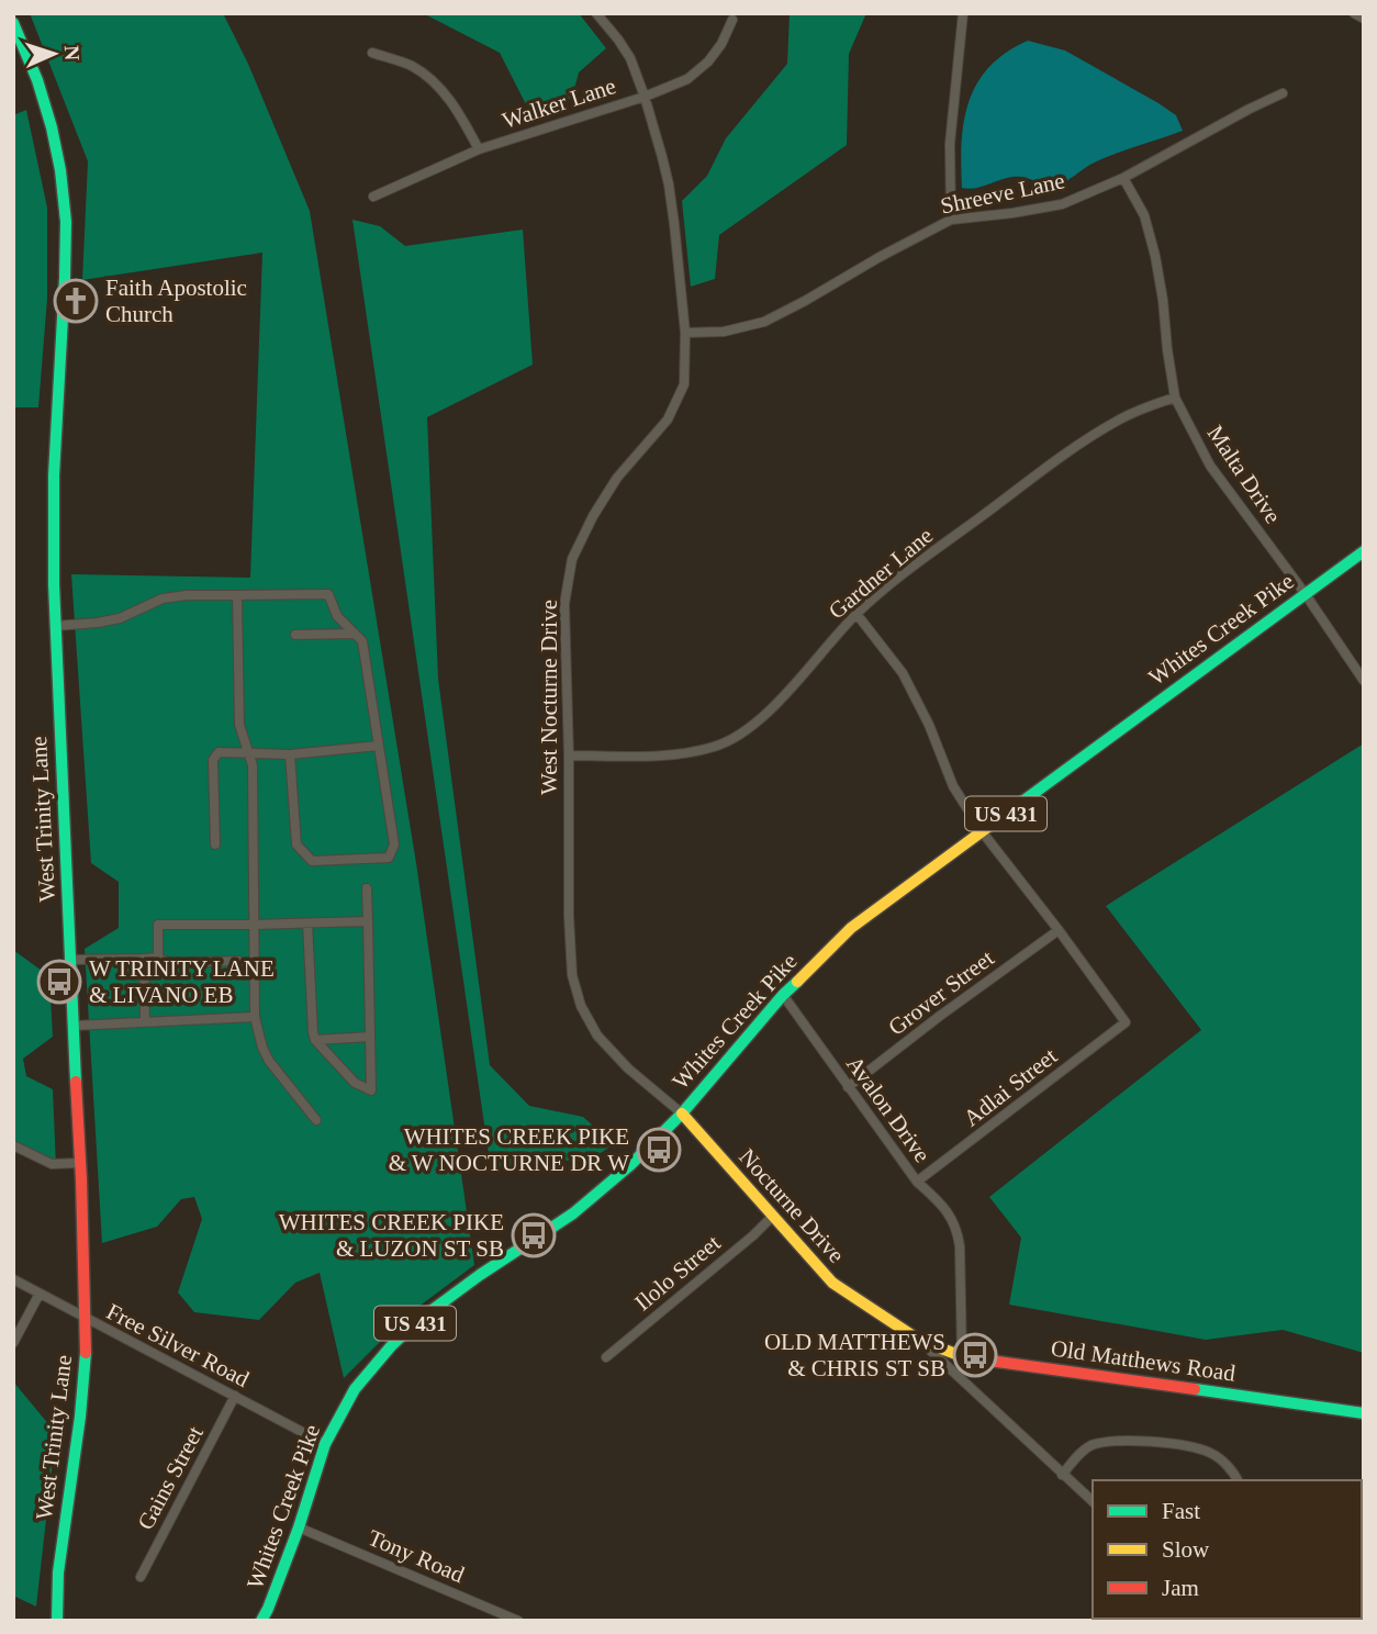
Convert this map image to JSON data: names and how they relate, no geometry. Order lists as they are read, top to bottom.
{
  "streets": {
    "main road": [
      "Whites Creek Pike",
      "US 431",
      "West Trinity Lane",
      "Nocturne Drive",
      "Old Matthews Road"
    ],
    "street": [
      "Walker Lane",
      "Shreeve Lane",
      "Malta Drive",
      "Gardner Lane",
      "West Nocturne Drive",
      "Grover Street",
      "Adlai Street",
      "Avalon Drive",
      "Ilolo Street",
      "Free Silver Road",
      "Gains Street",
      "Tony Road"
    ]
  },
  "crossings": [
    ["Walker Lane", "West Nocturne Drive"],
    ["Shreeve Lane", "Malta Drive"],
    ["Shreeve Lane", "West Nocturne Drive"],
    ["Malta Drive", "Gardner Lane"],
    ["Malta Drive", "Whites Creek Pike"],
    ["Gardner Lane", "West Nocturne Drive"],
    ["Whites Creek Pike", "West Nocturne Drive"],
    ["Whites Creek Pike", "Avalon Drive"],
    ["Whites Creek Pike", "Nocturne Drive"],
    ["Whites Creek Pike", "Free Silver Road"],
    ["Whites Creek Pike", "Tony Road"],
    ["West Nocturne Drive", "Nocturne Drive"],
    ["West Trinity Lane", "Free Silver Road"],
    ["Grover Street", "Adlai Street"],
    ["Grover Street", "Avalon Drive"],
    ["Adlai Street", "Avalon Drive"],
    ["Avalon Drive", "Old Matthews Road"],
    ["Nocturne Drive", "Ilolo Street"],
    ["Nocturne Drive", "Old Matthews Road"],
    ["Free Silver Road", "Gains Street"]
  ],
  "places": {
    "church": ["Faith Apostolic Church"],
    "bus stop": [
      "W TRINITY LANE & LIVANO EB",
      "WHITES CREEK PIKE & W NOCTURNE DR W",
      "WHITES CREEK PIKE & LUZON ST SB",
      "OLD MATTHEWS & CHRIS ST SB"
    ]
  },
  "legend": ["Fast", "Slow", "Jam"],
  "north": "right"
}
